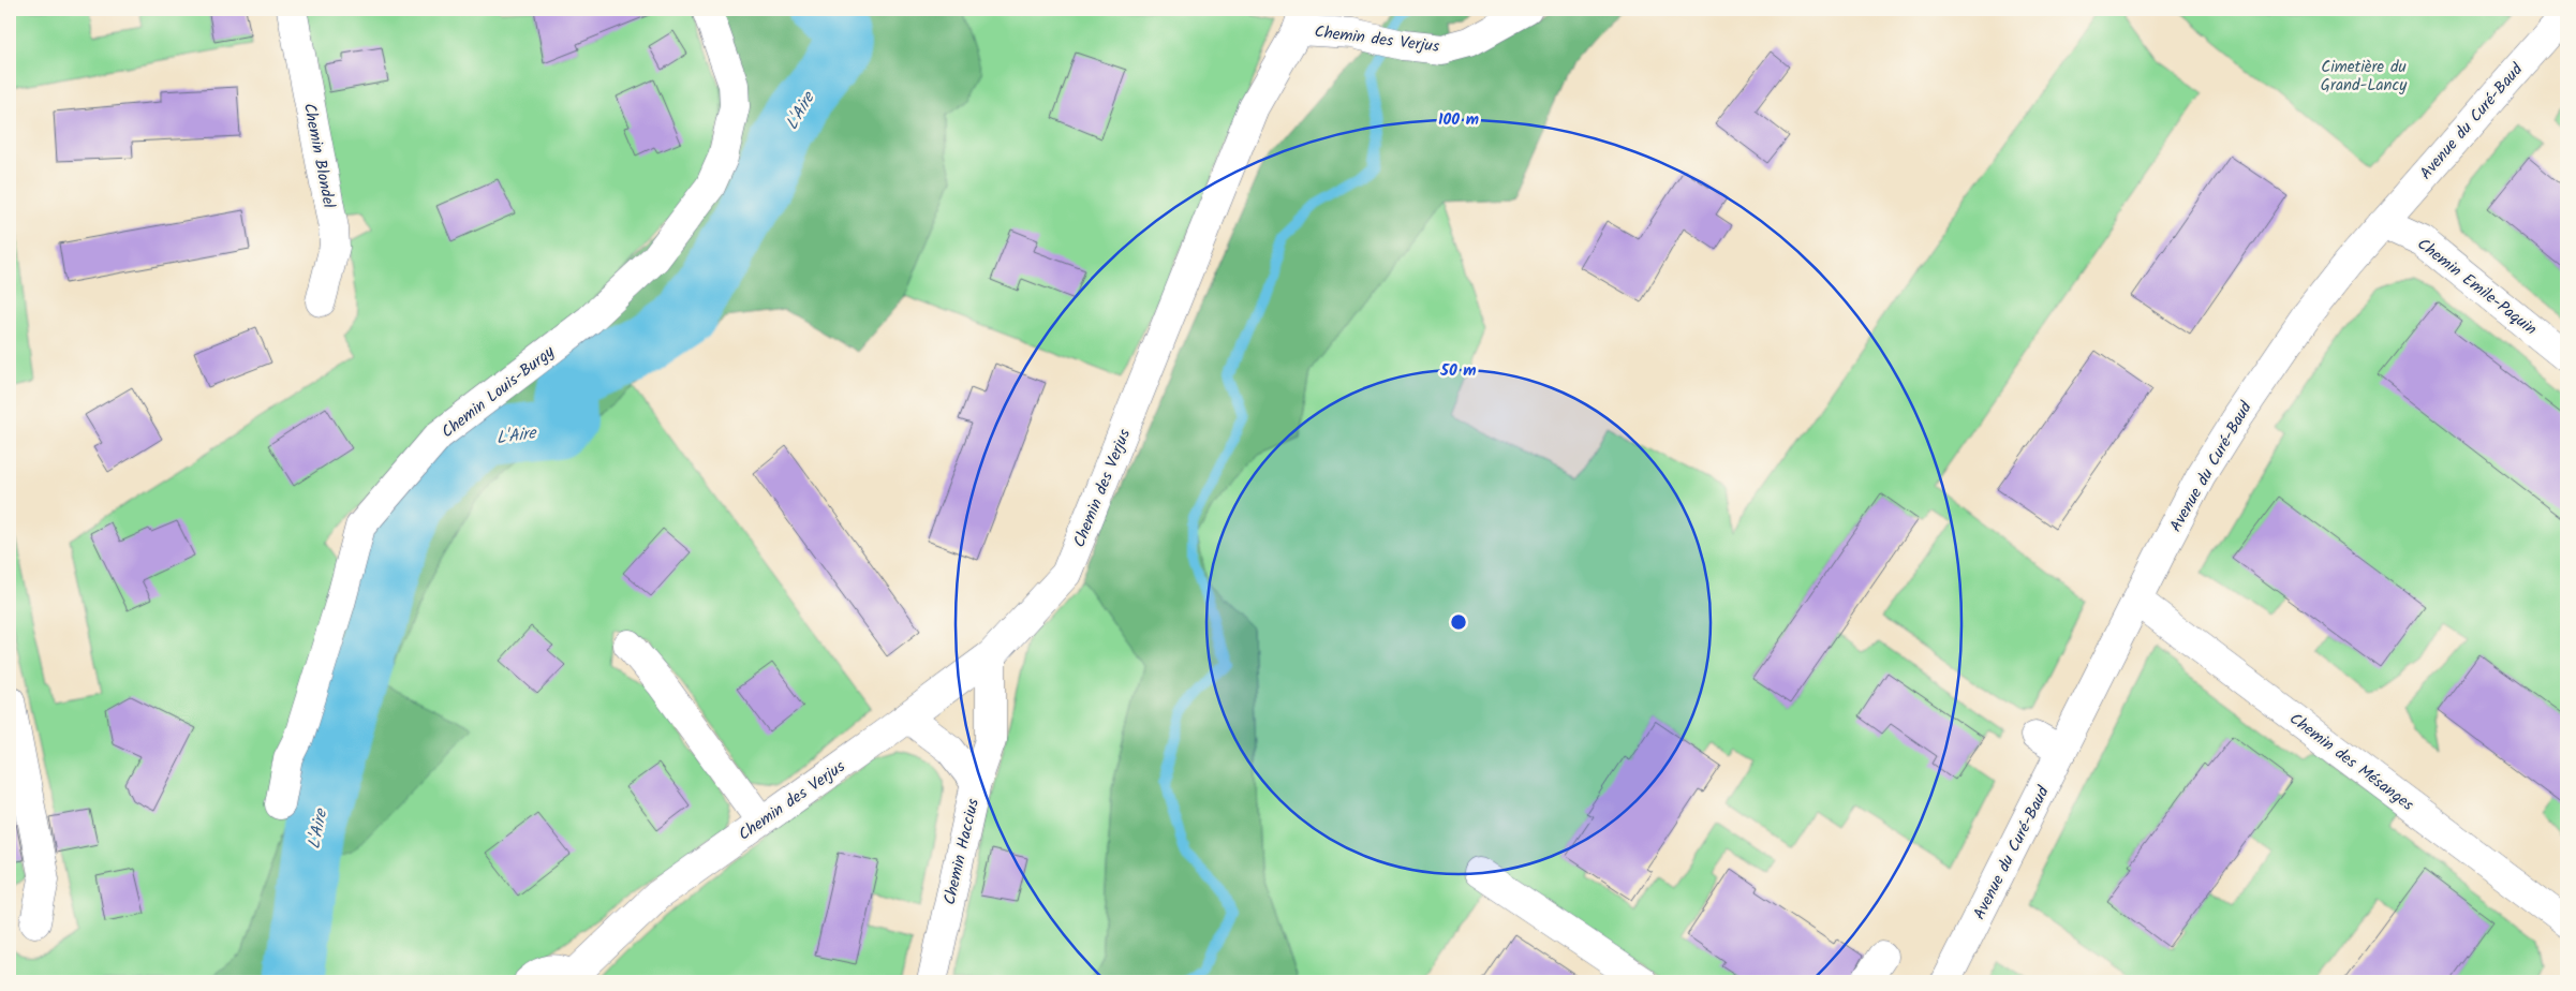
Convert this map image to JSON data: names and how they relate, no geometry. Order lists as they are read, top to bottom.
{
  "streets": {
    "street": [
      "Chemin des Verjus",
      "Avenue du Curé-Baud",
      "Chemin Blondel",
      "Chemin Emile-Paquin",
      "Chemin Louis-Burgy",
      "Chemin des Mésanges",
      "Chemin Haccius"
    ]
  },
  "crossings": [
    ["Chemin des Verjus", "Chemin Haccius"],
    ["Avenue du Curé-Baud", "Chemin Emile-Paquin"],
    ["Avenue du Curé-Baud", "Chemin des Mésanges"]
  ],
  "water": ["L'Aire"],
  "parks": ["Cimetière du Grand-Lancy"],
  "rings": ["100 m", "50 m"]
}
